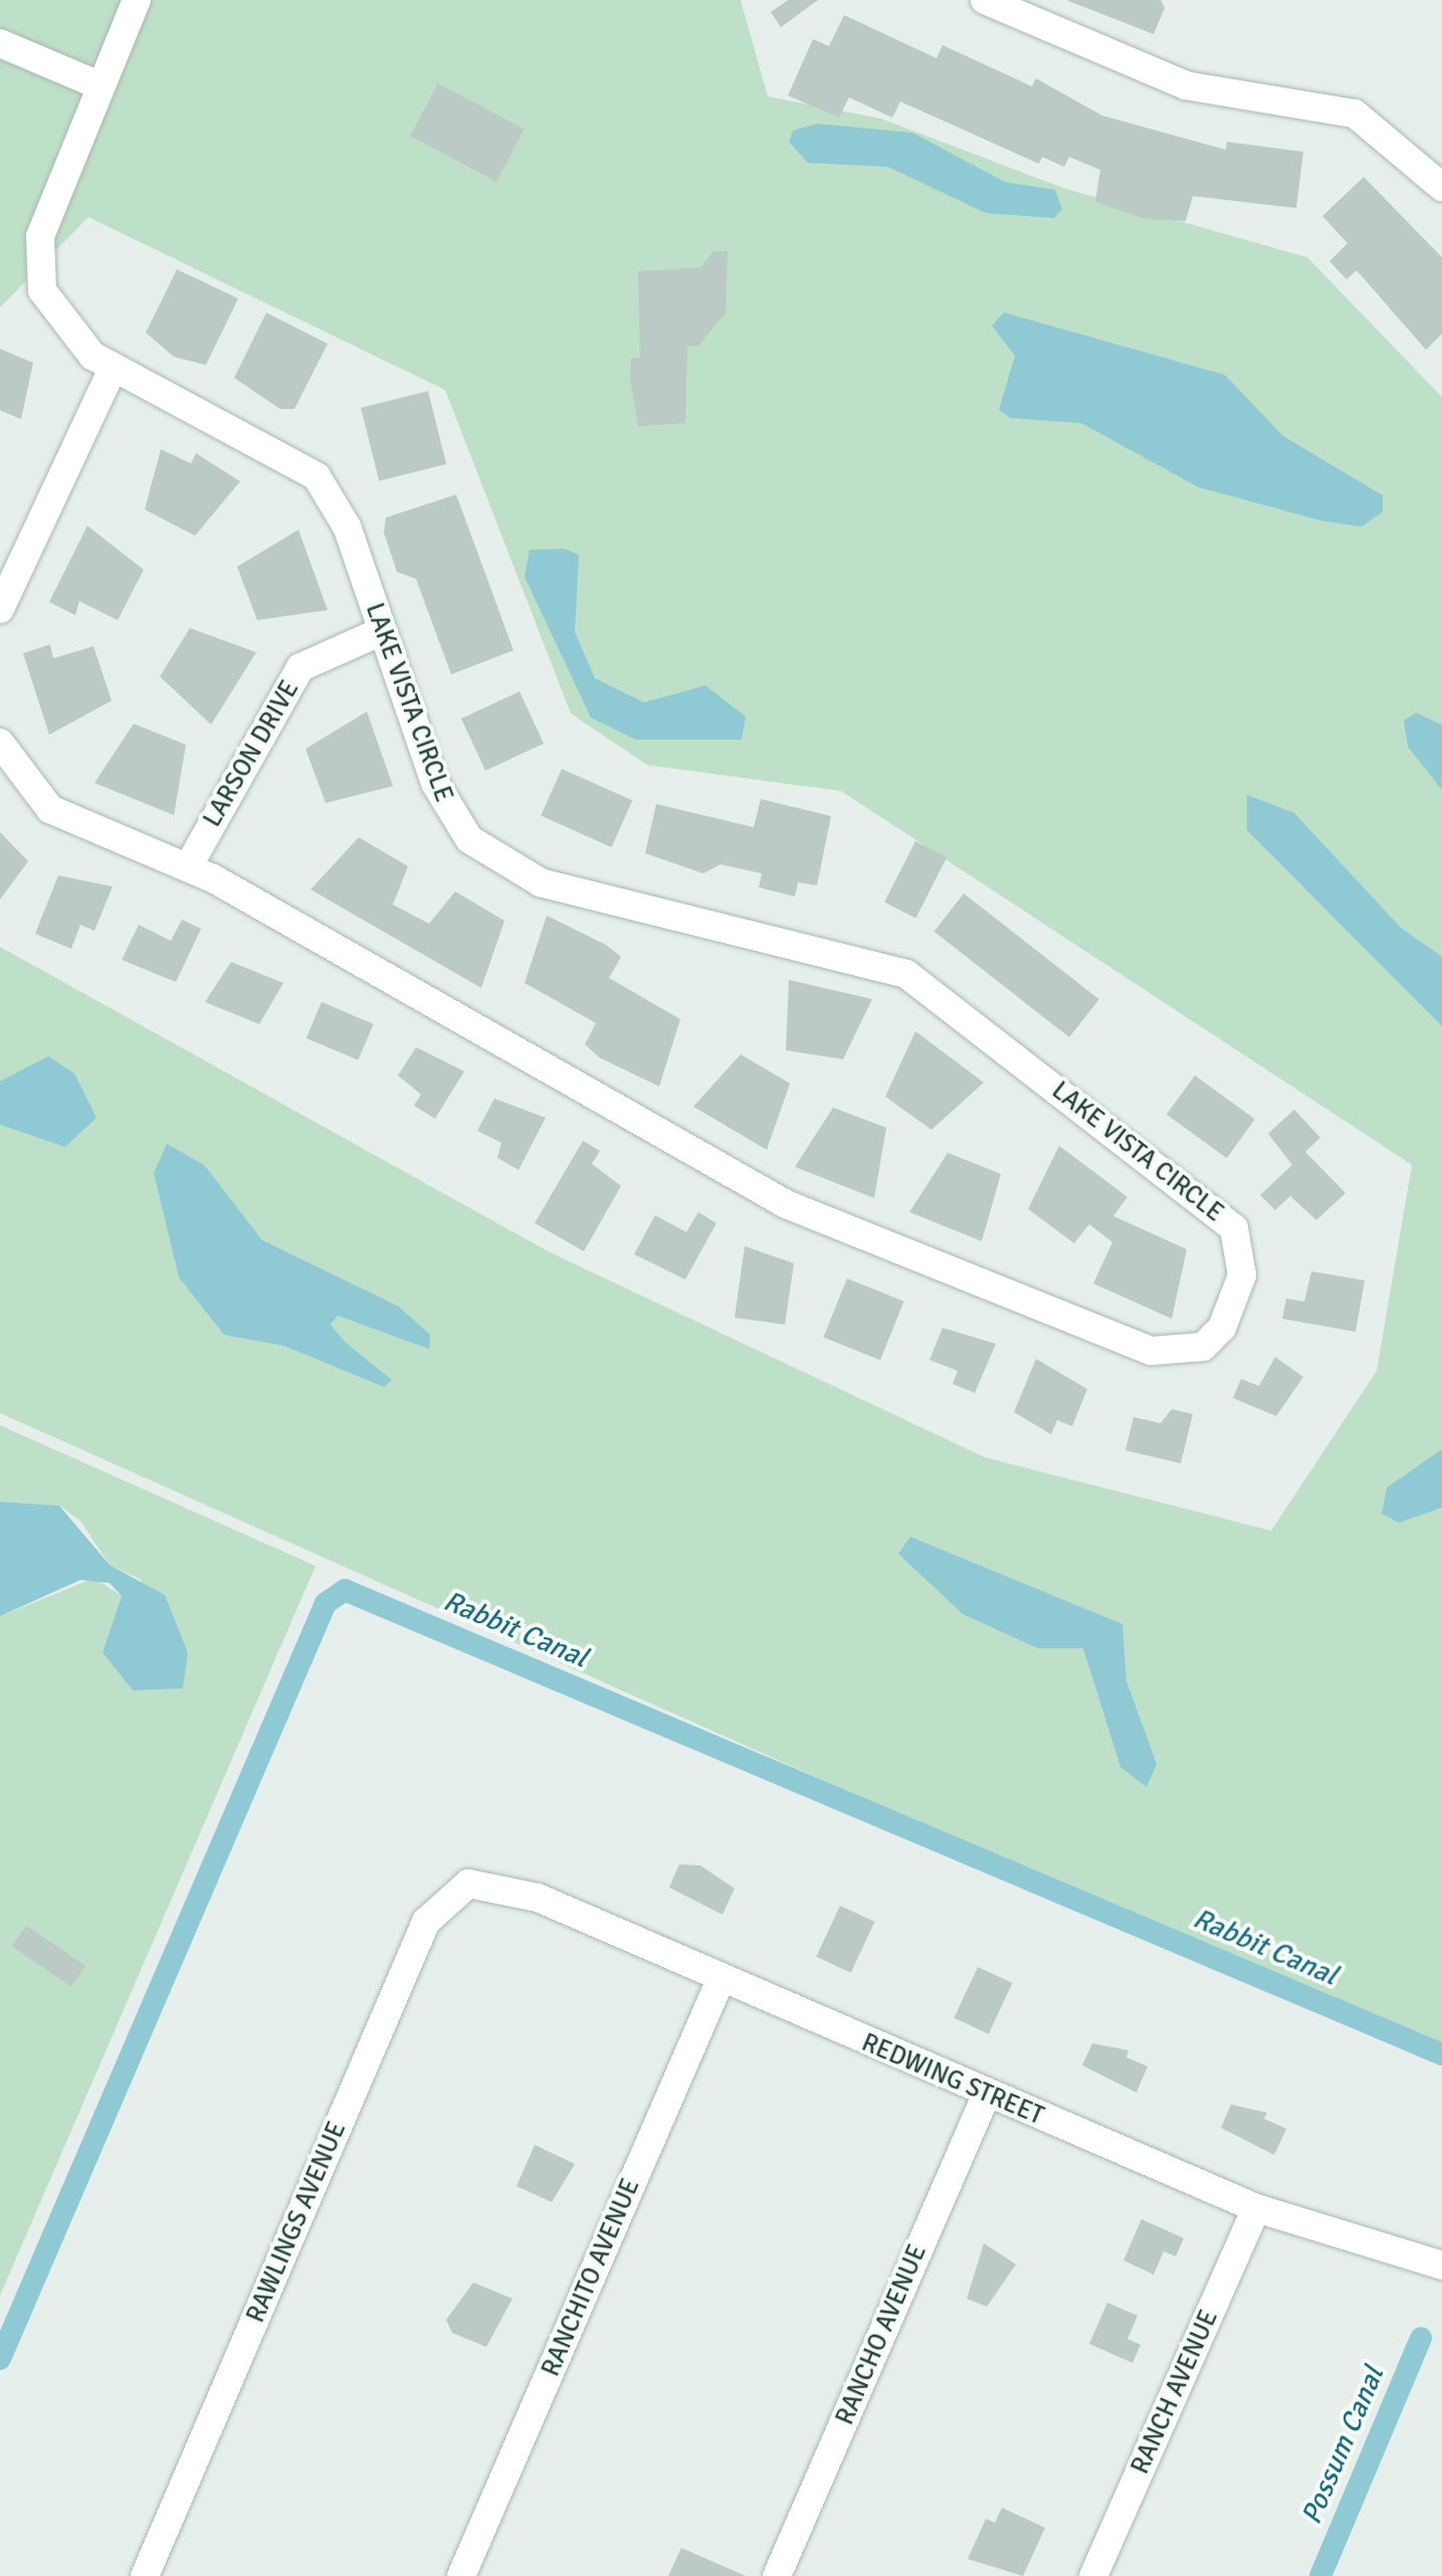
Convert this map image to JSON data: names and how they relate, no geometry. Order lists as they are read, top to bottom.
{
  "streets": {
    "street": [
      "LAKE VISTA CIRCLE",
      "LARSON DRIVE",
      "REDWING STREET",
      "RAWLINGS AVENUE",
      "RANCHITO AVENUE",
      "RANCHO AVENUE",
      "RANCH AVENUE"
    ]
  },
  "crossings": [
    ["LAKE VISTA CIRCLE", "LARSON DRIVE"],
    ["REDWING STREET", "RAWLINGS AVENUE"],
    ["REDWING STREET", "RANCHITO AVENUE"],
    ["REDWING STREET", "RANCHO AVENUE"],
    ["REDWING STREET", "RANCH AVENUE"]
  ],
  "water": ["Rabbit Canal", "Possum Canal"]
}
